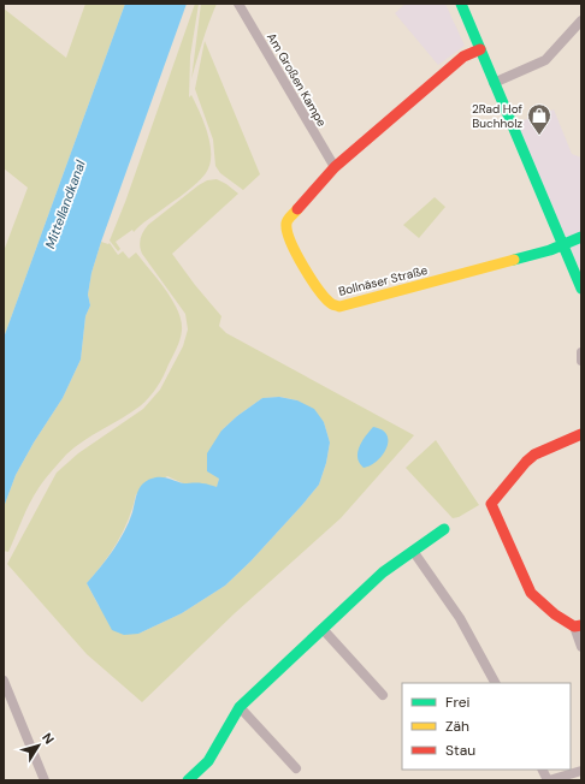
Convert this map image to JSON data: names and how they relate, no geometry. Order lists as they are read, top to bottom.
{
  "streets": {
    "street": ["Am Großen Kampe", "Bollnäser Straße"]
  },
  "crossings": [
    ["Am Großen Kampe", "Bollnäser Straße"]
  ],
  "water": ["Mittellandkanal"],
  "places": {
    "shop": ["2Rad Hof Buchholz"]
  },
  "legend": ["Frei", "Zäh", "Stau"],
  "north": "top right"
}
